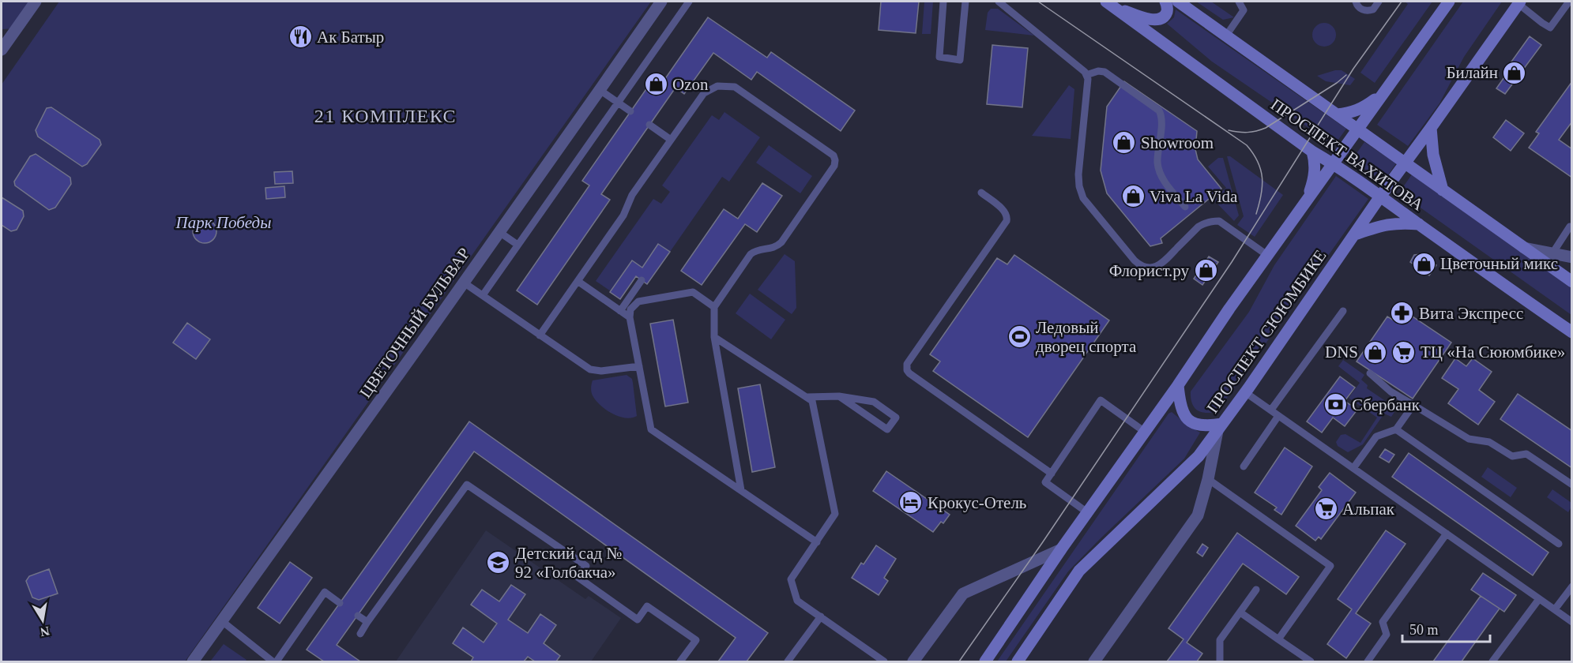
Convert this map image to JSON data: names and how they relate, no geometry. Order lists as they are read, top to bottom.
{
  "streets": {
    "main road": ["ПРОСПЕКТ ВАХИТОВА", "ПРОСПЕКТ СЮЮМБИКЕ"],
    "street": ["ЦВЕТОЧНЫЙ БУЛЬВАР"]
  },
  "crossings": [
    ["ПРОСПЕКТ ВАХИТОВА", "ПРОСПЕКТ СЮЮМБИКЕ"]
  ],
  "districts": ["21 КОМПЛЕКС"],
  "parks": ["Парк Победы"],
  "places": {
    "restaurant": ["Ак Батыр"],
    "shop": [
      "Билайн",
      "Ozon",
      "Showroom",
      "Viva La Vida",
      "Цветочный микс",
      "Флорист.ру",
      "DNS"
    ],
    "pharmacy": ["Вита Экспресс"],
    "sports": ["Ледовый дворец спорта"],
    "supermarket": ["ТЦ «На Сююмбике»", "Альпак"],
    "bank": ["Сбербанк"],
    "hotel": ["Крокус-Отель"],
    "school or university": ["Детский сад № 92 «Голбакча»"]
  },
  "scale_bar": "50 m",
  "north": "bottom"
}
